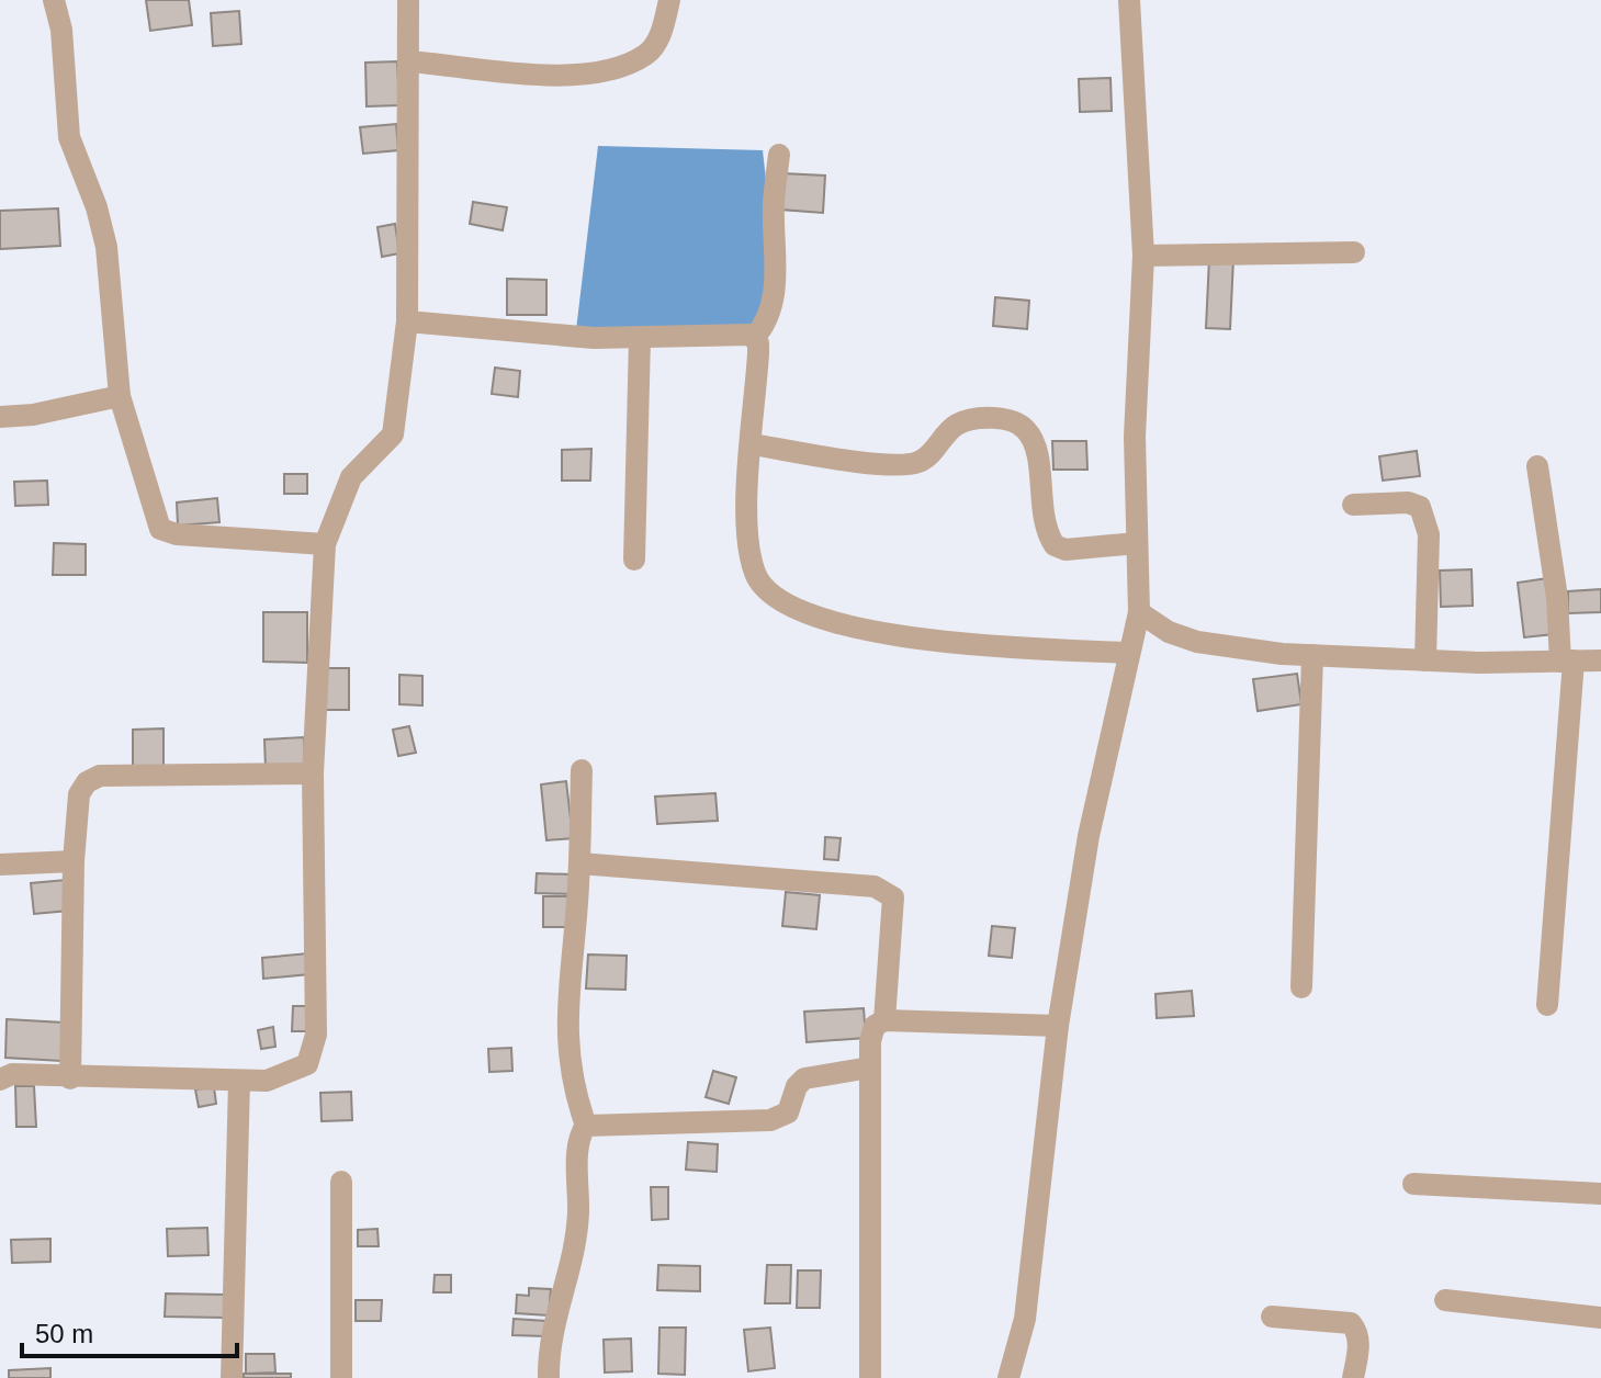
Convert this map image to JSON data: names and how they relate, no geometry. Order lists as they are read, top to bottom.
{
  "scale_bar": "50 m"
}
